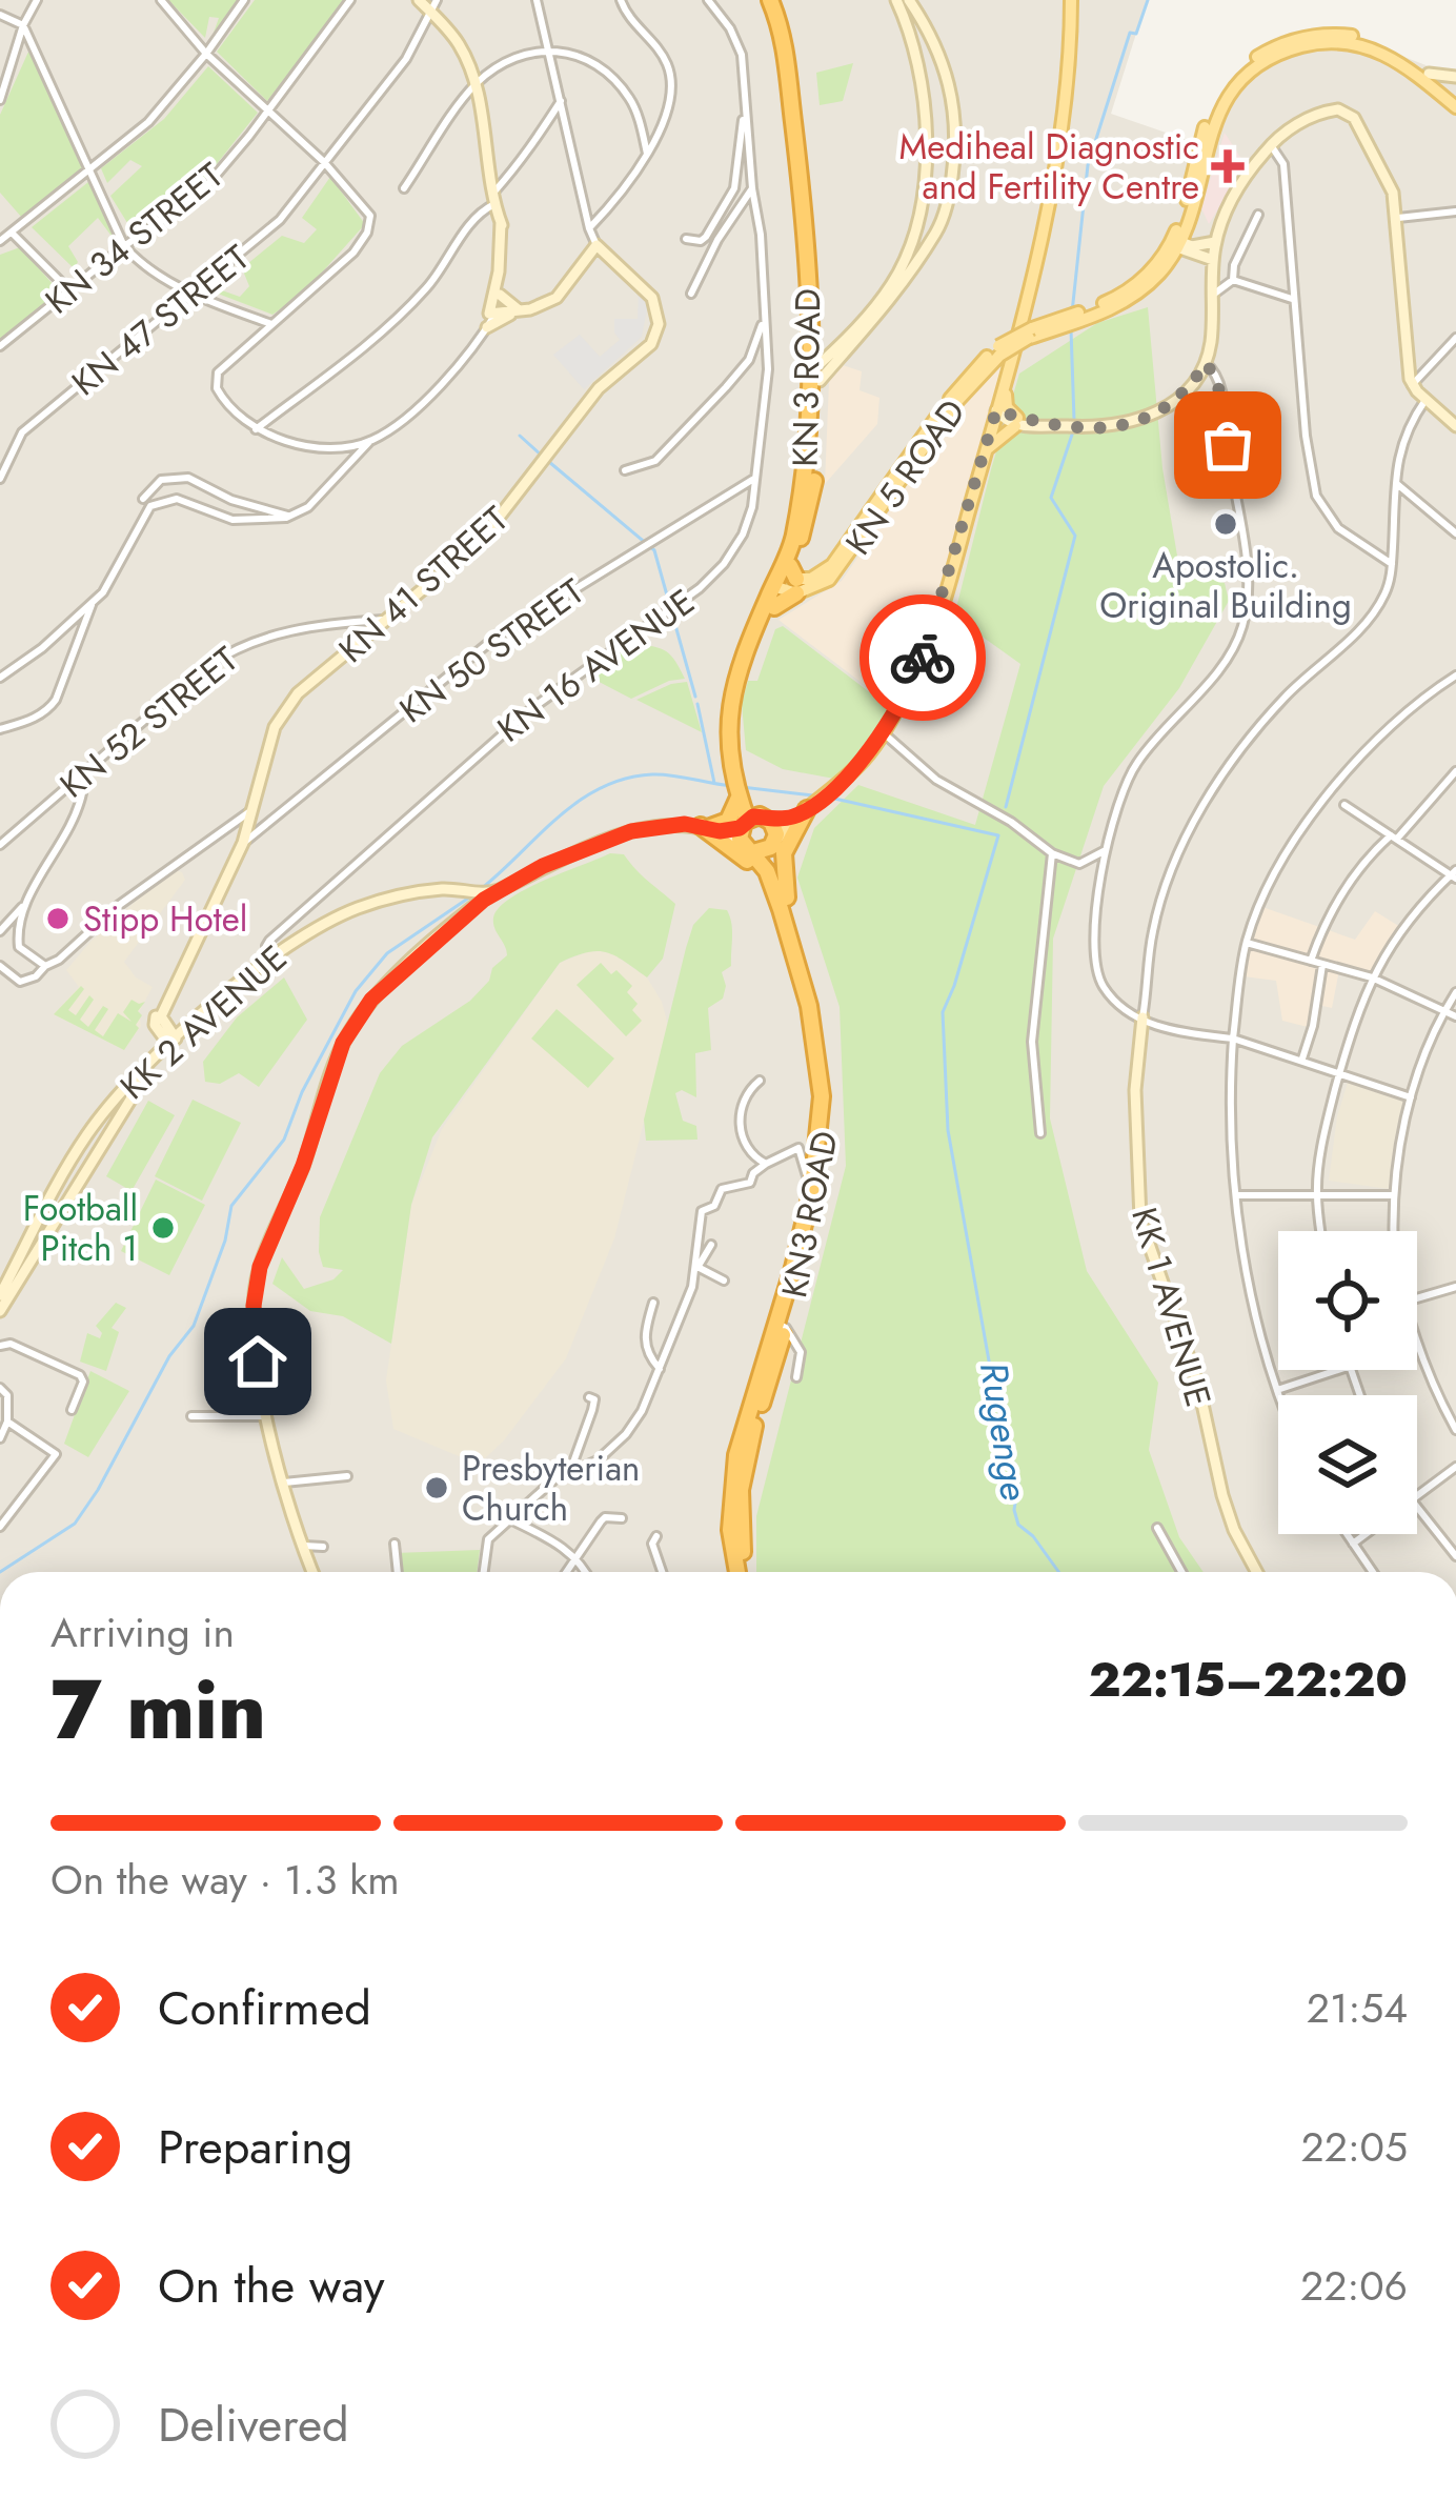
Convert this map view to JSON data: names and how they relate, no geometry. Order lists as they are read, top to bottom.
{
  "streets": {
    "highway": ["KN 3 ROAD", "KN3 ROAD"],
    "main road": [
      "KN 5 ROAD",
      "KN 41 STREET",
      "KK 2 AVENUE",
      "KK 1 AVENUE"
    ],
    "street": [
      "KN 34 STREET",
      "KN 47 STREET",
      "KN 50 STREET",
      "KN 16 AVENUE",
      "KN 52 STREET"
    ]
  },
  "crossings": [
    ["KN 3 ROAD", "KN 5 ROAD"],
    ["KN 3 ROAD", "KN3 ROAD"],
    ["KN 41 STREET", "KN 50 STREET"],
    ["KN 41 STREET", "KN 52 STREET"],
    ["KN 41 STREET", "KK 2 AVENUE"],
    ["KN 50 STREET", "KN 16 AVENUE"],
    ["KN 16 AVENUE", "KK 2 AVENUE"]
  ],
  "water": ["Rugenge"],
  "places": {
    "health": ["Mediheal Diagnostic and Fertility Centre"],
    "other": [
      "Apostolic. Original Building",
      "Stipp Hotel",
      "Football Pitch 1",
      "Presbyterian Church"
    ]
  },
  "page": {
    "heading": ["7 min", "Arriving in", "22:15–22:20"],
    "bar": "On the way · 1.3 km",
    "list": [
      ["Confirmed", "21:54"],
      ["Preparing", "22:05"],
      ["On the way", "22:06"],
      "Delivered"
    ]
  }
}
